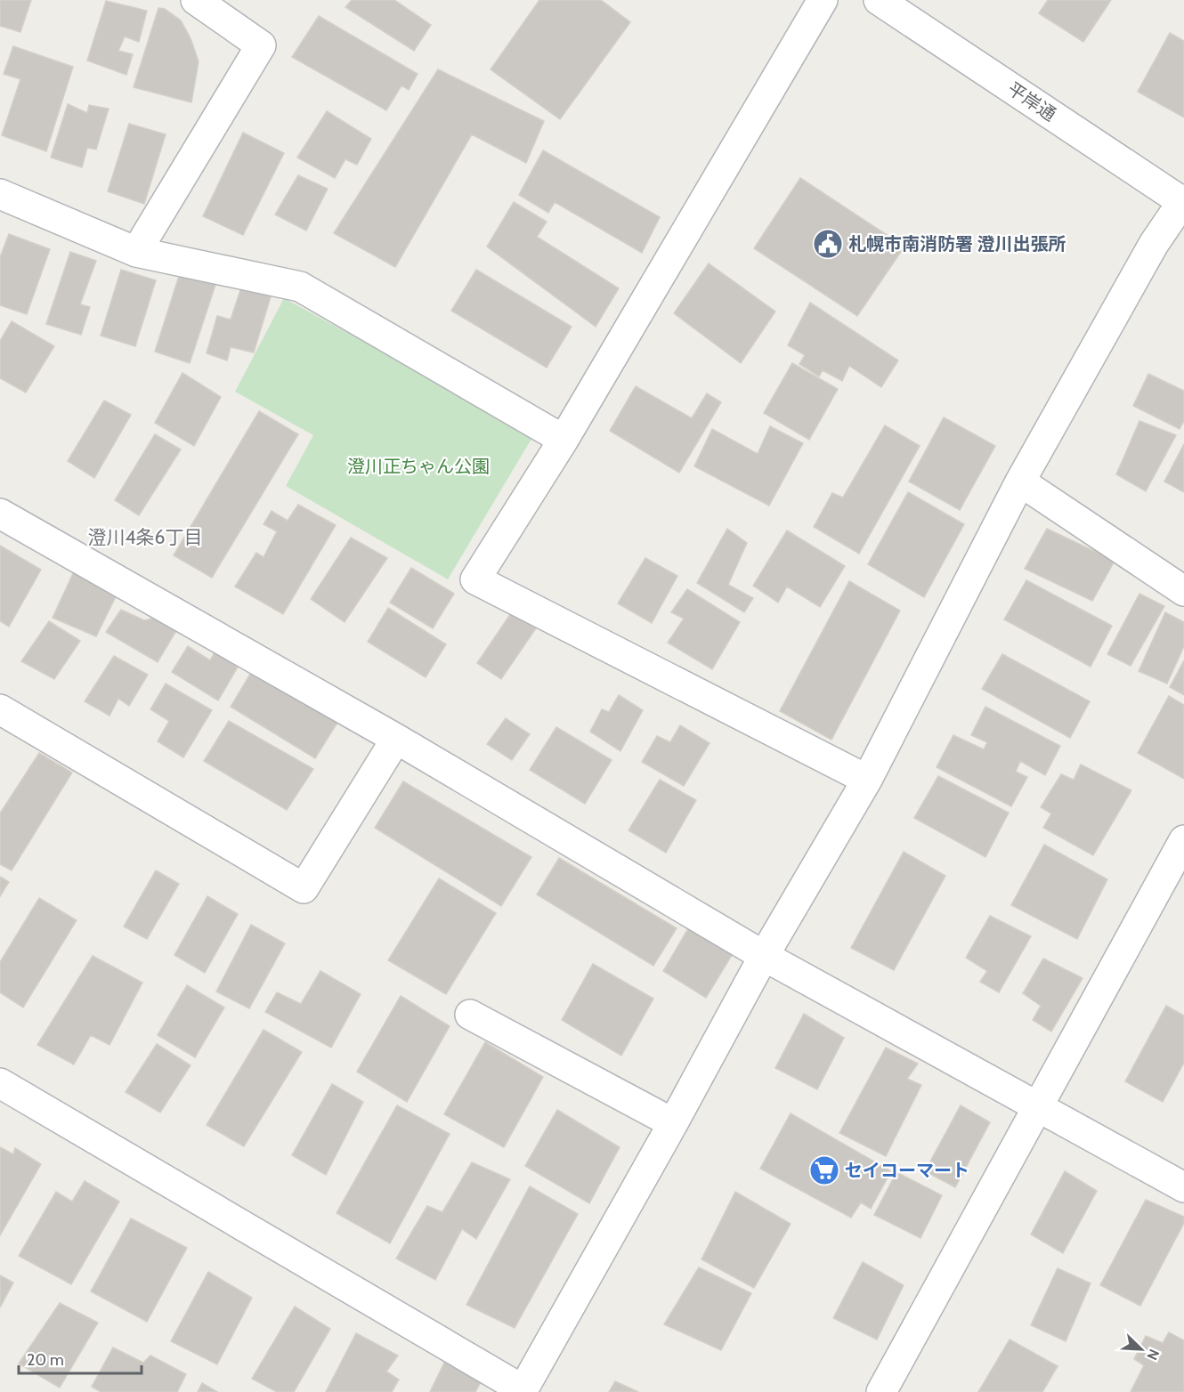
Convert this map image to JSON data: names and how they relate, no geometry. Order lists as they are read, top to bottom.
{
  "streets": {
    "street": ["平岸通"]
  },
  "districts": ["澄川4条6丁目"],
  "parks": ["澄川正ちゃん公園"],
  "places": {
    "public building": ["札幌市南消防署 澄川出張所"],
    "supermarket": ["セイコーマート"]
  },
  "scale_bar": "20 m",
  "north": "bottom right"
}
